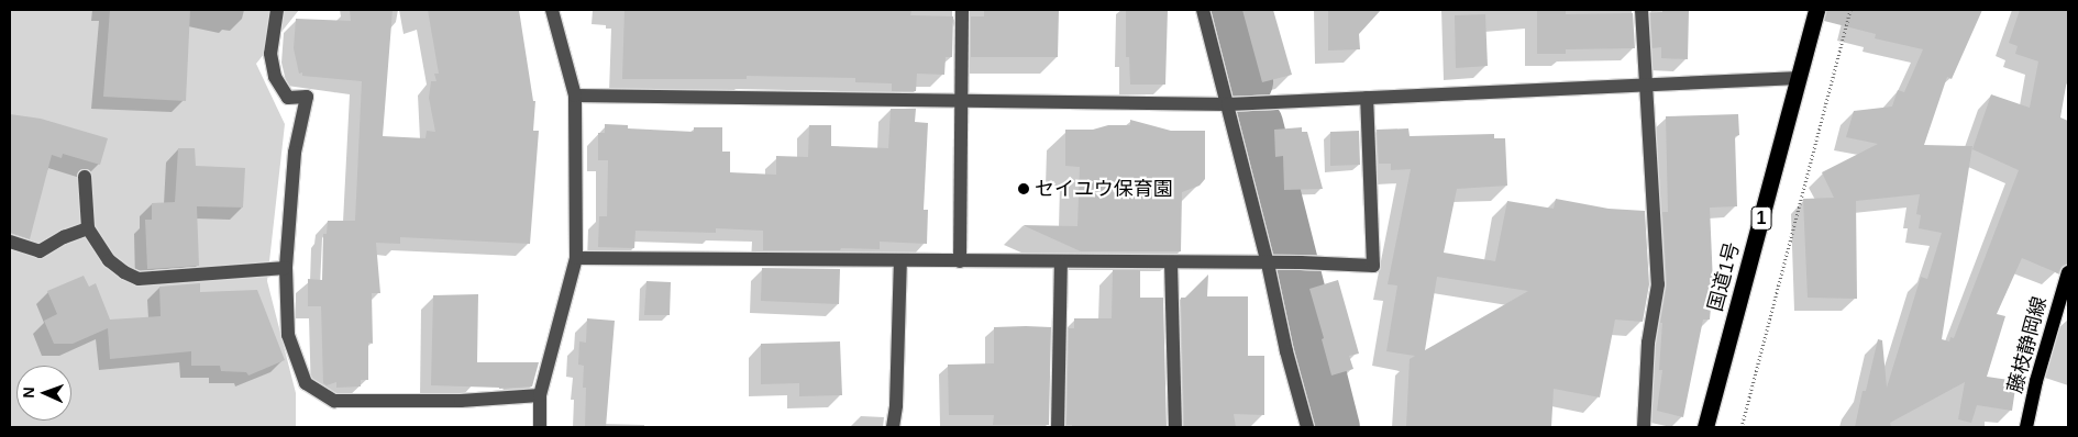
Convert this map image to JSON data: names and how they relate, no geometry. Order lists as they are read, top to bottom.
{
  "streets": {
    "highway": ["1", "国道1号"],
    "main road": ["藤枝静岡線"]
  },
  "places": ["セイユウ保育園"],
  "north": "left"
}
